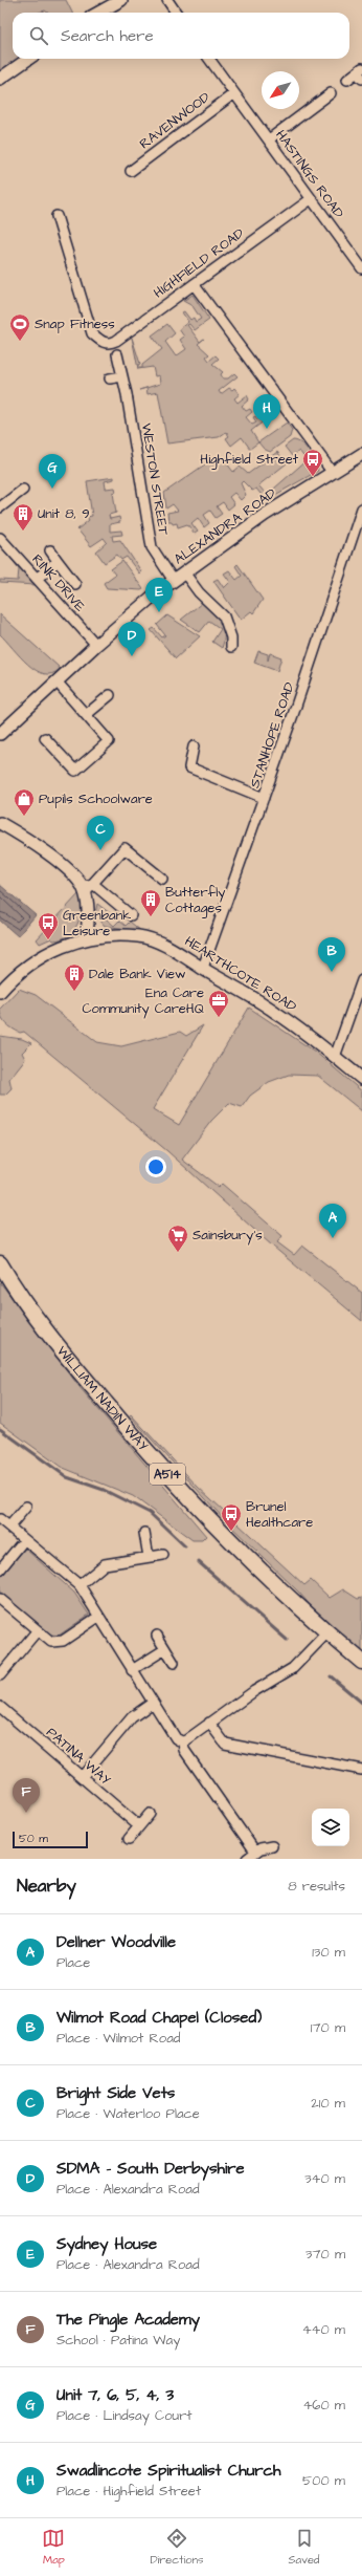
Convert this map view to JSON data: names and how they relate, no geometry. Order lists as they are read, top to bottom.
{
  "streets": {
    "main road": ["WILLIAM NADIN WAY", "A514"],
    "street": [
      "RAVENWOOD",
      "HASTINGS ROAD",
      "HIGHFIELD ROAD",
      "WESTON STREET",
      "ALEXANDRA ROAD",
      "RINK DRIVE",
      "STANHOPE ROAD",
      "HEARTHCOTE ROAD",
      "PATINA WAY"
    ]
  },
  "crossings": [
    ["RAVENWOOD", "HASTINGS ROAD"],
    ["HASTINGS ROAD", "HIGHFIELD ROAD"],
    ["WESTON STREET", "ALEXANDRA ROAD"],
    ["ALEXANDRA ROAD", "RINK DRIVE"],
    ["STANHOPE ROAD", "HEARTHCOTE ROAD"]
  ],
  "places": {
    "sports": ["Snap Fitness"],
    "bus stop": ["Highfield Street", "Greenbank Leisure", "Brunel Healthcare"],
    "building": ["Unit 8, 9", "Butterfly Cottages", "Dale Bank View"],
    "shop": ["Pupils Schoolware"],
    "office": ["Ena Care Community CareHQ"],
    "supermarket": ["Sainsbury's"]
  },
  "scale_bar": "50 m",
  "north": "bottom left",
  "page": {
    "search": "Search here",
    "pins": [
      "H",
      "G",
      "E",
      "D",
      "C",
      "B",
      "A",
      "F"
    ],
    "scale": "50 m",
    "heading": ["Nearby", "8 results"],
    "list": [
      {
        "mark": "A",
        "name": "Dellner Woodville",
        "note": "Place",
        "value": "130 m"
      },
      {
        "mark": "B",
        "name": "Wilmot Road Chapel (Closed)",
        "note": "Place · Wilmot Road",
        "value": "170 m"
      },
      {
        "mark": "C",
        "name": "Bright Side Vets",
        "note": "Place · Waterloo Place",
        "value": "210 m"
      },
      {
        "mark": "D",
        "name": "SDMA - South Derbyshire",
        "note": "Place · Alexandra Road",
        "value": "340 m"
      },
      {
        "mark": "E",
        "name": "Sydney House",
        "note": "Place · Alexandra Road",
        "value": "370 m"
      },
      {
        "mark": "F",
        "name": "The Pingle Academy",
        "note": "School · Patina Way",
        "value": "440 m"
      },
      {
        "mark": "G",
        "name": "Unit 7, 6, 5, 4, 3",
        "note": "Place · Lindsay Court",
        "value": "460 m"
      },
      {
        "mark": "H",
        "name": "Swadlincote Spiritualist Church",
        "note": "Place · Highfield Street",
        "value": "500 m"
      }
    ],
    "nav": ["Map", "Directions", "Saved"]
  }
}
